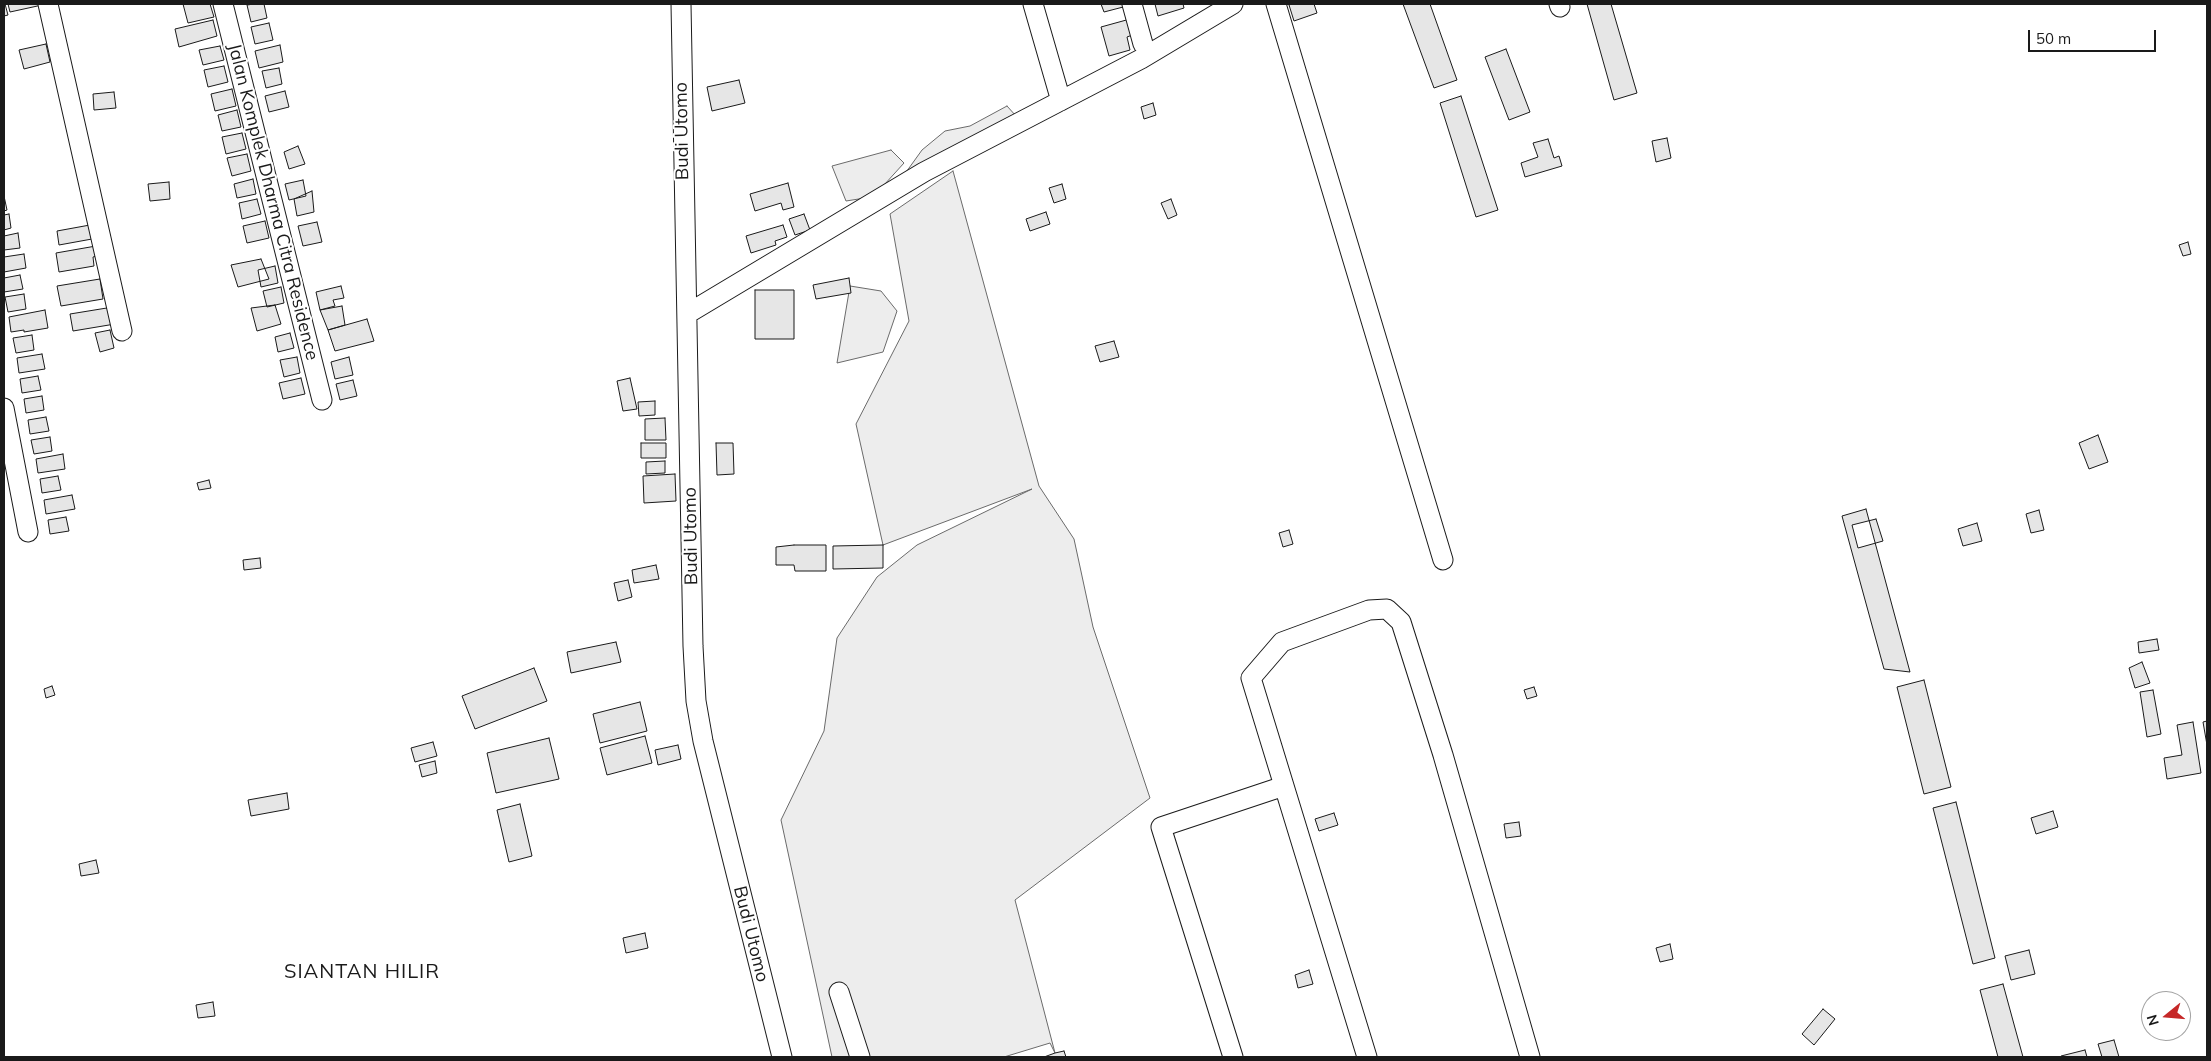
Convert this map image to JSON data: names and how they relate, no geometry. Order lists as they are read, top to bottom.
{
  "streets": {
    "street": ["Budi Utomo", "Jalan Komplek Dharma Citra Residence"]
  },
  "districts": ["SIANTAN HILIR"],
  "scale_bar": "50 m",
  "north": "left"
}
